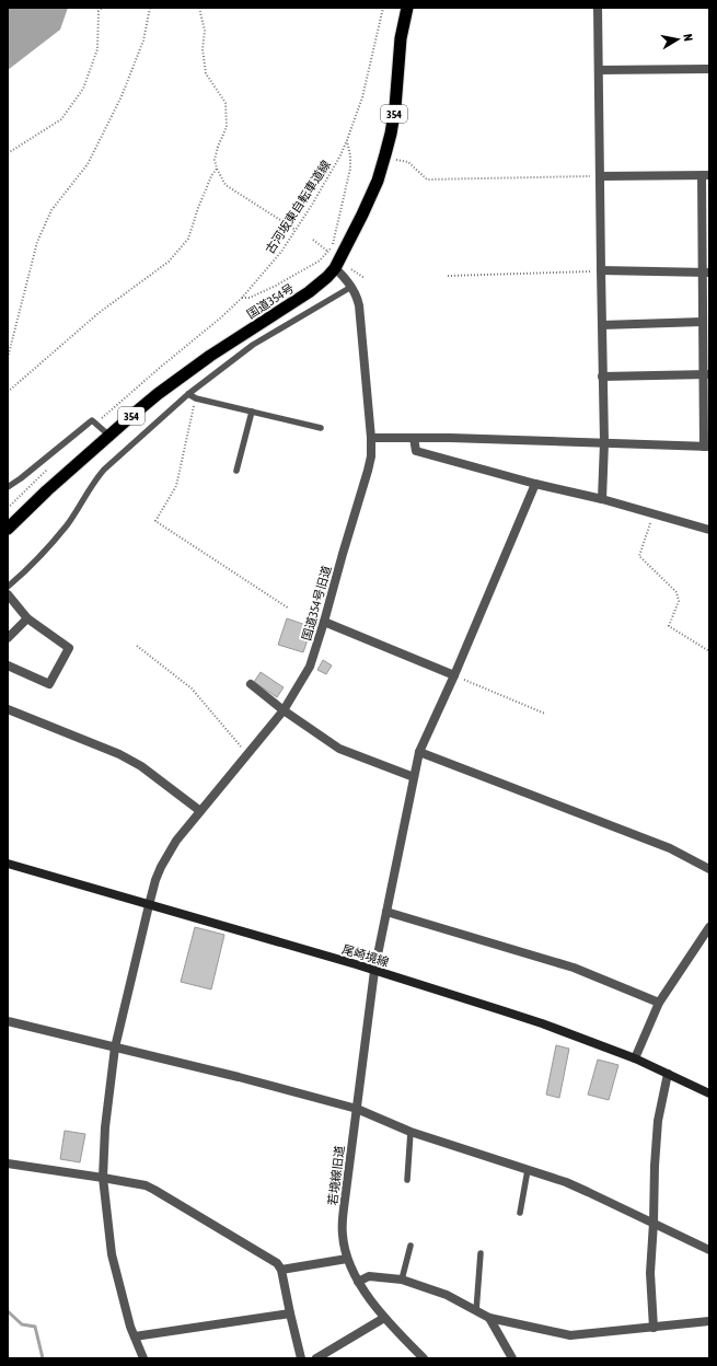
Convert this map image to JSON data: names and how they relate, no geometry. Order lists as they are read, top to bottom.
{
  "streets": {
    "highway": ["354", "国道354号"],
    "main road": ["尾崎境線"],
    "street": ["国道354号旧道", "若境線旧道"],
    "path": ["古河坂東自転車道線"]
  },
  "crossings": [
    ["国道354号", "国道354号旧道"],
    ["国道354号旧道", "尾崎境線"],
    ["尾崎境線", "若境線旧道"]
  ],
  "north": "right"
}
